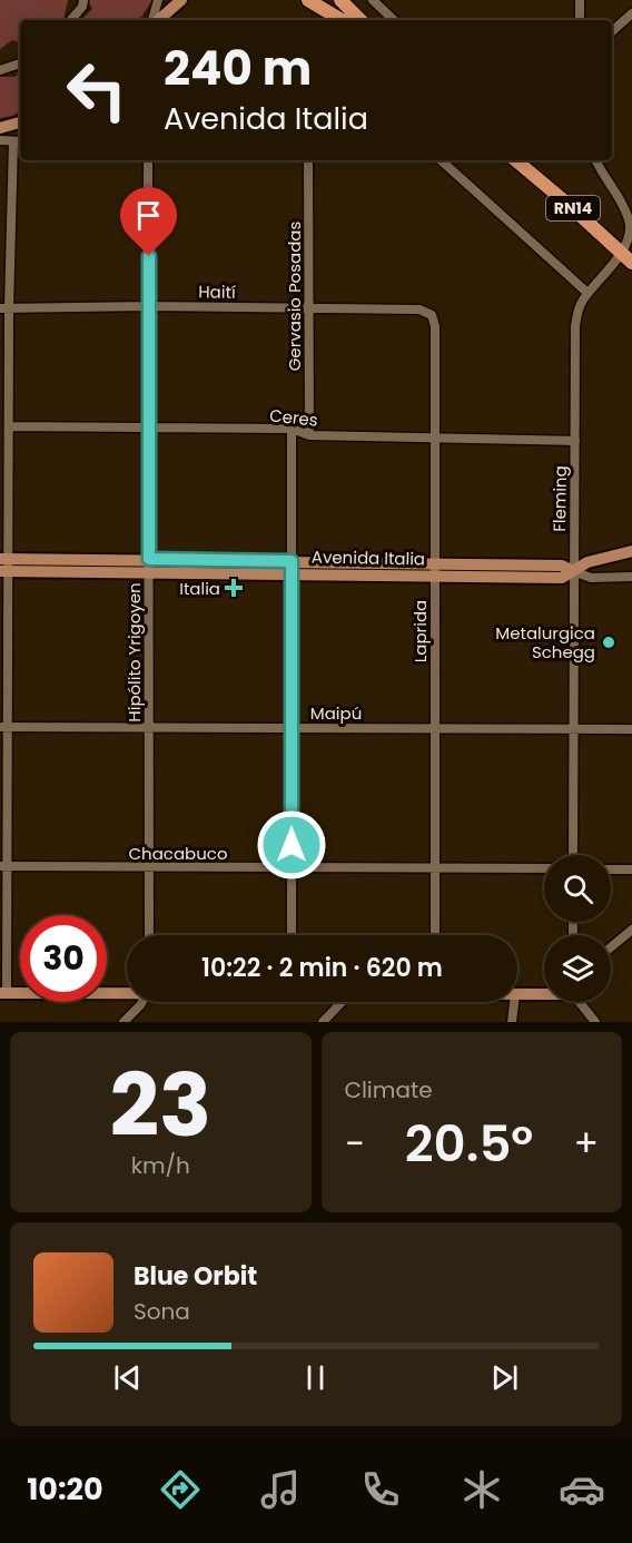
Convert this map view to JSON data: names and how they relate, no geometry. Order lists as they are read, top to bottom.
{
  "streets": {
    "highway": ["RN14"],
    "main road": ["Avenida Italia"],
    "street": [
      "Haití",
      "Gervasio Posadas",
      "Ceres",
      "Fleming",
      "Laprida",
      "Hipólito Yrigoyen",
      "Maipú",
      "Chacabuco"
    ]
  },
  "crossings": [
    ["RN14", "Fleming"],
    ["Haití", "Gervasio Posadas"],
    ["Haití", "Laprida"],
    ["Haití", "Hipólito Yrigoyen"],
    ["Gervasio Posadas", "Ceres"],
    ["Ceres", "Fleming"],
    ["Ceres", "Laprida"],
    ["Ceres", "Hipólito Yrigoyen"],
    ["Fleming", "Avenida Italia"],
    ["Fleming", "Maipú"],
    ["Avenida Italia", "Laprida"],
    ["Avenida Italia", "Hipólito Yrigoyen"],
    ["Laprida", "Maipú"],
    ["Laprida", "Chacabuco"],
    ["Hipólito Yrigoyen", "Maipú"],
    ["Hipólito Yrigoyen", "Chacabuco"]
  ],
  "places": {
    "health": ["Italia"],
    "other": ["Metalurgica Schegg"]
  },
  "page": {
    "turn": ["240 m", "Avenida Italia"],
    "limit": "30",
    "trip": "10:22 · 2 min · 620 m",
    "tile": [
      ["23", "km/h"],
      "Climate"
    ],
    "heat": ["−", "20.5°", "+"],
    "song": ["Blue Orbit", "Sona"],
    "tabs": "10:20"
  }
}
